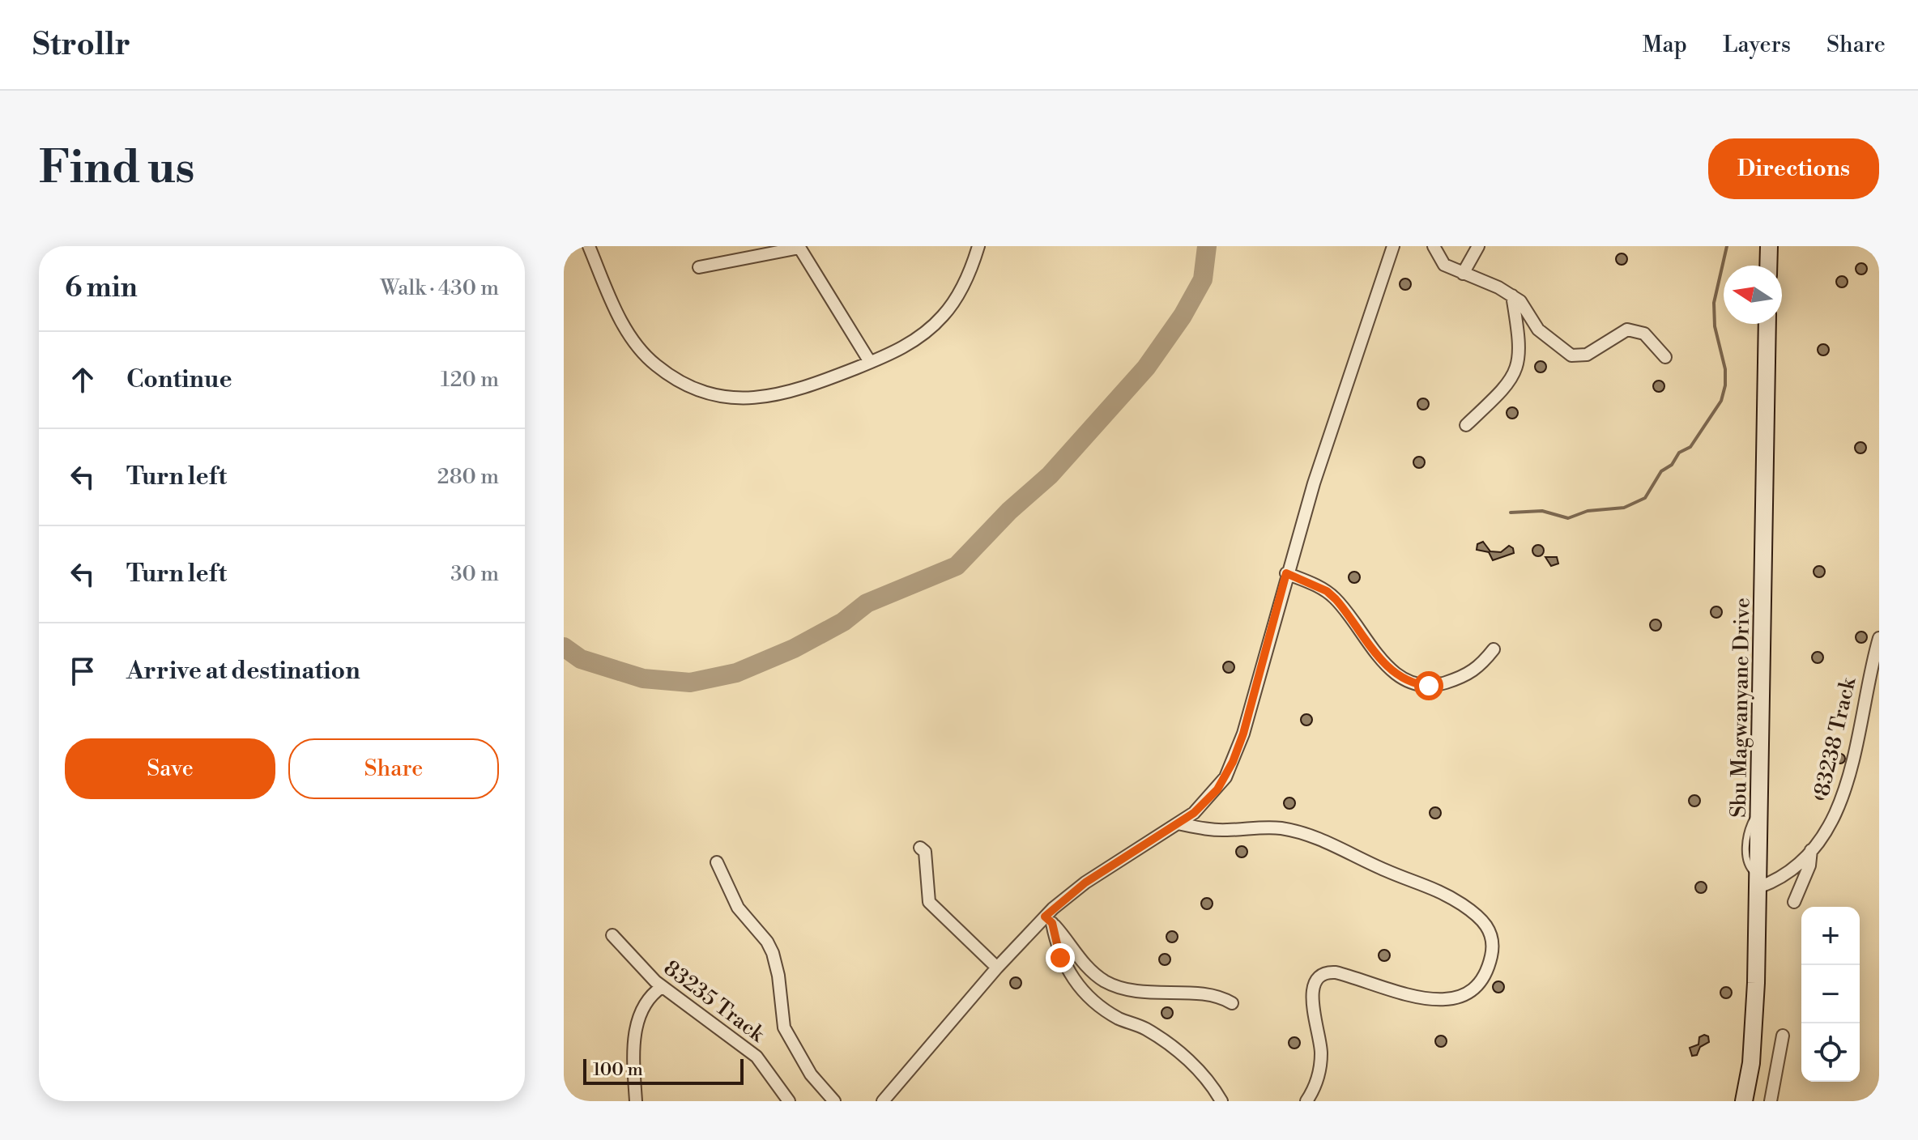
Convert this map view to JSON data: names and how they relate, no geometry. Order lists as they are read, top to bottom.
{
  "streets": {
    "main road": ["Sbu Magwanyane Drive"],
    "street": ["83238 Track", "83235 Track"]
  },
  "crossings": [
    ["Sbu Magwanyane Drive", "83238 Track"]
  ],
  "scale_bar": "100 m",
  "north": "left",
  "page": {
    "header": "Strollr",
    "nav": ["Map", "Layers", "Share"],
    "buttons": [
      "Directions",
      ["Save", "Share"]
    ],
    "title": "Find us",
    "heading": ["6 min", "Walk · 430 m"],
    "list": [
      ["Continue", "120 m"],
      ["Turn left", "280 m"],
      ["Turn left", "30 m"],
      "Arrive at destination"
    ],
    "map_buttons": ["+", "−"],
    "scale": "100 m"
  }
}
